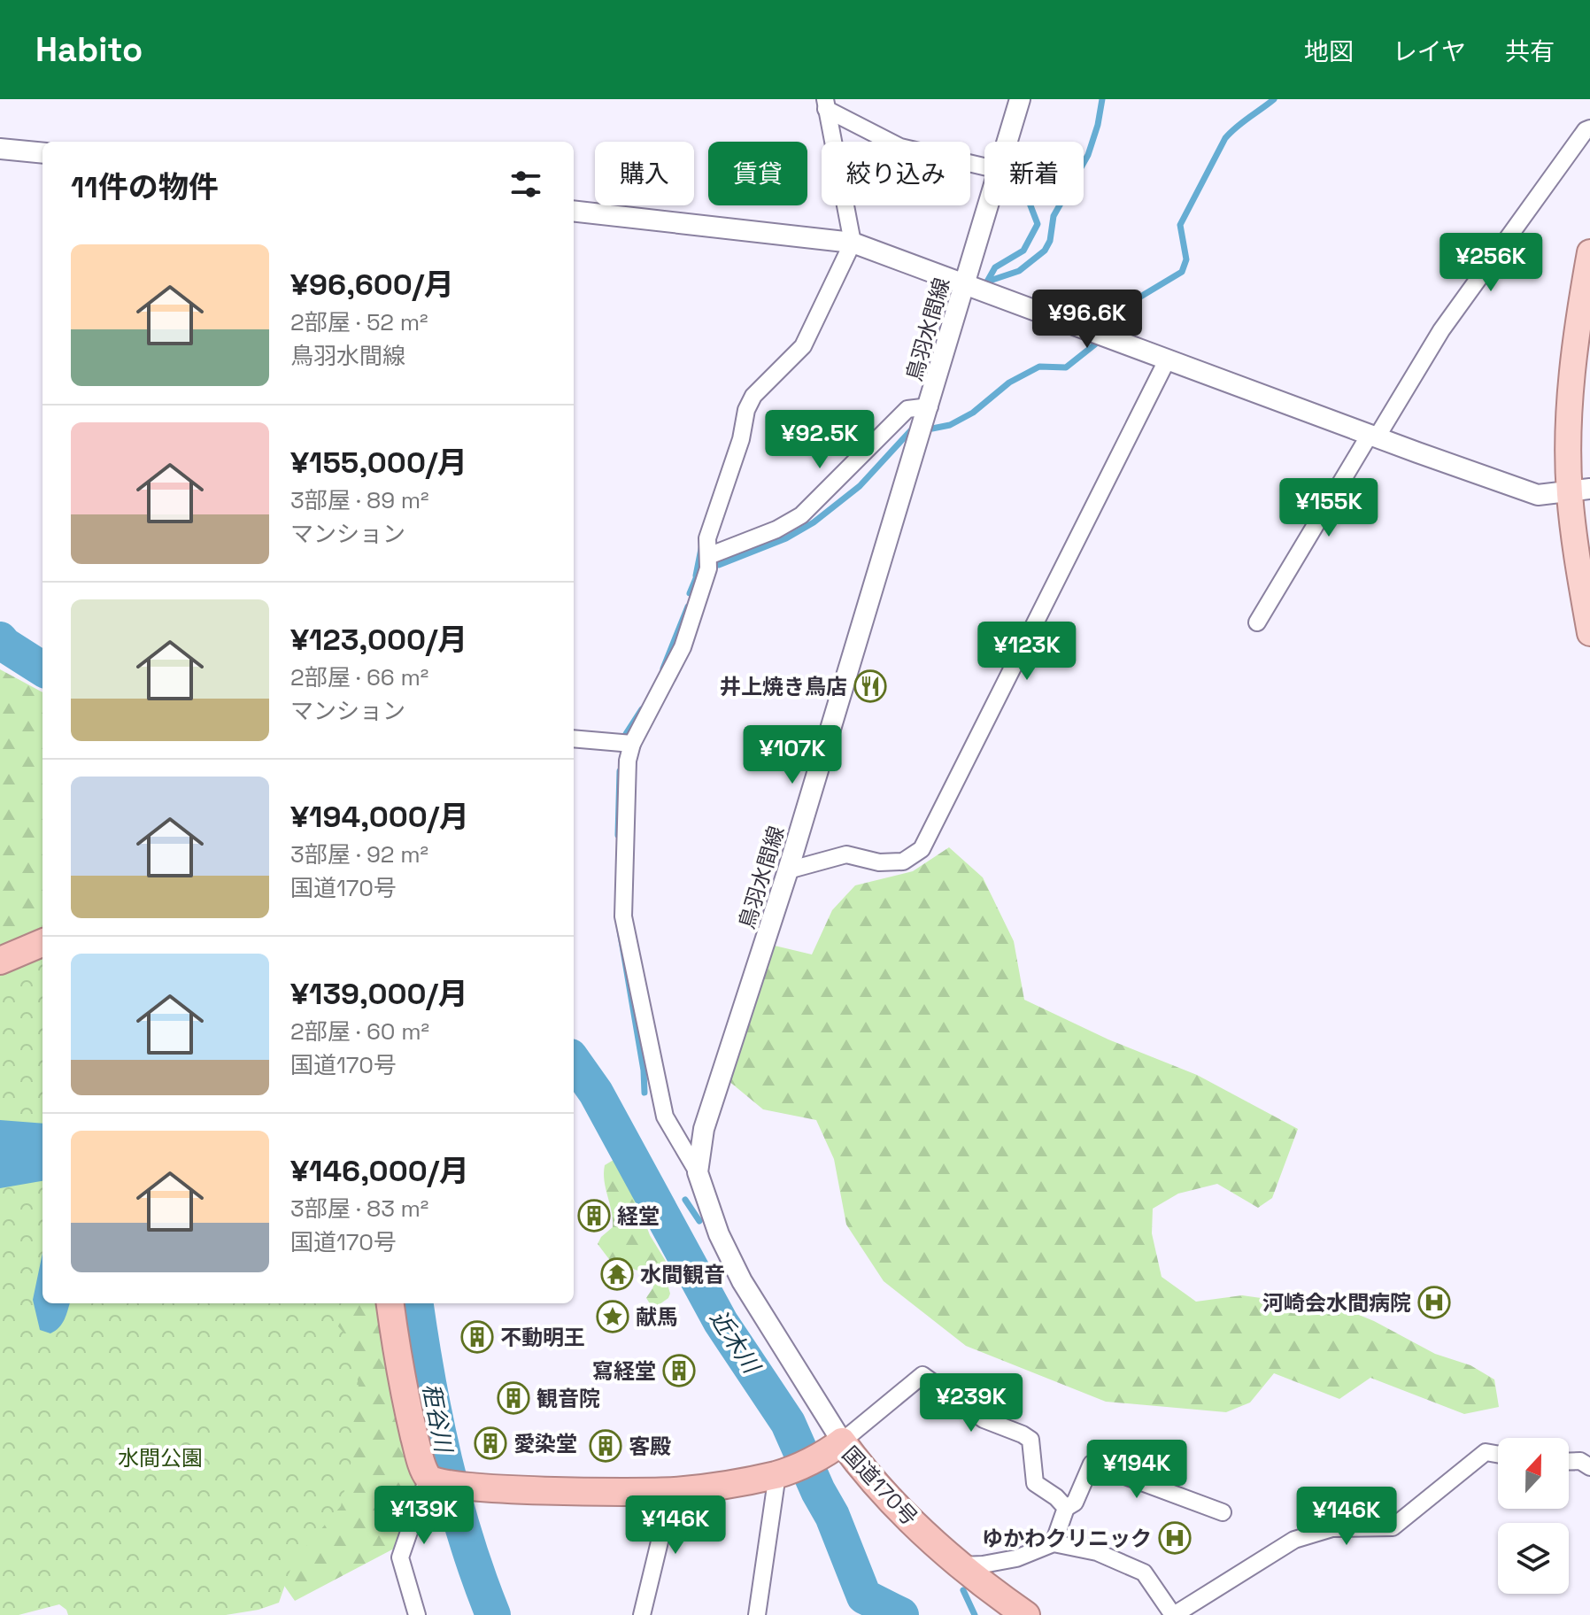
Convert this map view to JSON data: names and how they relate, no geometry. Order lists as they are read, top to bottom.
{
  "streets": {
    "highway": ["国道170号"],
    "street": ["鳥羽水間線"]
  },
  "crossings": [
    ["鳥羽水間線", "国道170号"]
  ],
  "water": ["近木川", "秬谷川"],
  "parks": ["水間公園"],
  "places": {
    "restaurant": ["井上焼き鳥店"],
    "building": [
      "経堂",
      "不動明王",
      "寫経堂",
      "観音院",
      "愛染堂",
      "客殿"
    ],
    "temple": ["水間観音"],
    "hospital": ["河崎会水間病院", "ゆかわクリニック"],
    "place": ["献馬"]
  },
  "north": "top",
  "page": {
    "header": "Habito",
    "nav": ["地図", "レイヤ", "共有"],
    "chip": [
      "購入",
      "賃貸",
      "絞り込み",
      "新着"
    ],
    "heading": "11件の物件",
    "list": [
      {
        "name": "¥96,600/月",
        "note": "2部屋 · 52 m² · 鳥羽水間線"
      },
      {
        "name": "¥155,000/月",
        "note": "3部屋 · 89 m² · マンション"
      },
      {
        "name": "¥123,000/月",
        "note": "2部屋 · 66 m² · マンション"
      },
      {
        "name": "¥194,000/月",
        "note": "3部屋 · 92 m² · 国道170号"
      },
      {
        "name": "¥139,000/月",
        "note": "2部屋 · 60 m² · 国道170号"
      },
      {
        "name": "¥146,000/月",
        "note": "3部屋 · 83 m² · 国道170号"
      }
    ],
    "price": [
      "¥256K",
      "¥96.6K",
      "¥92.5K",
      "¥155K",
      "¥123K",
      "¥107K",
      "¥239K",
      "¥194K",
      "¥139K",
      "¥146K",
      "¥146K"
    ]
  }
}
